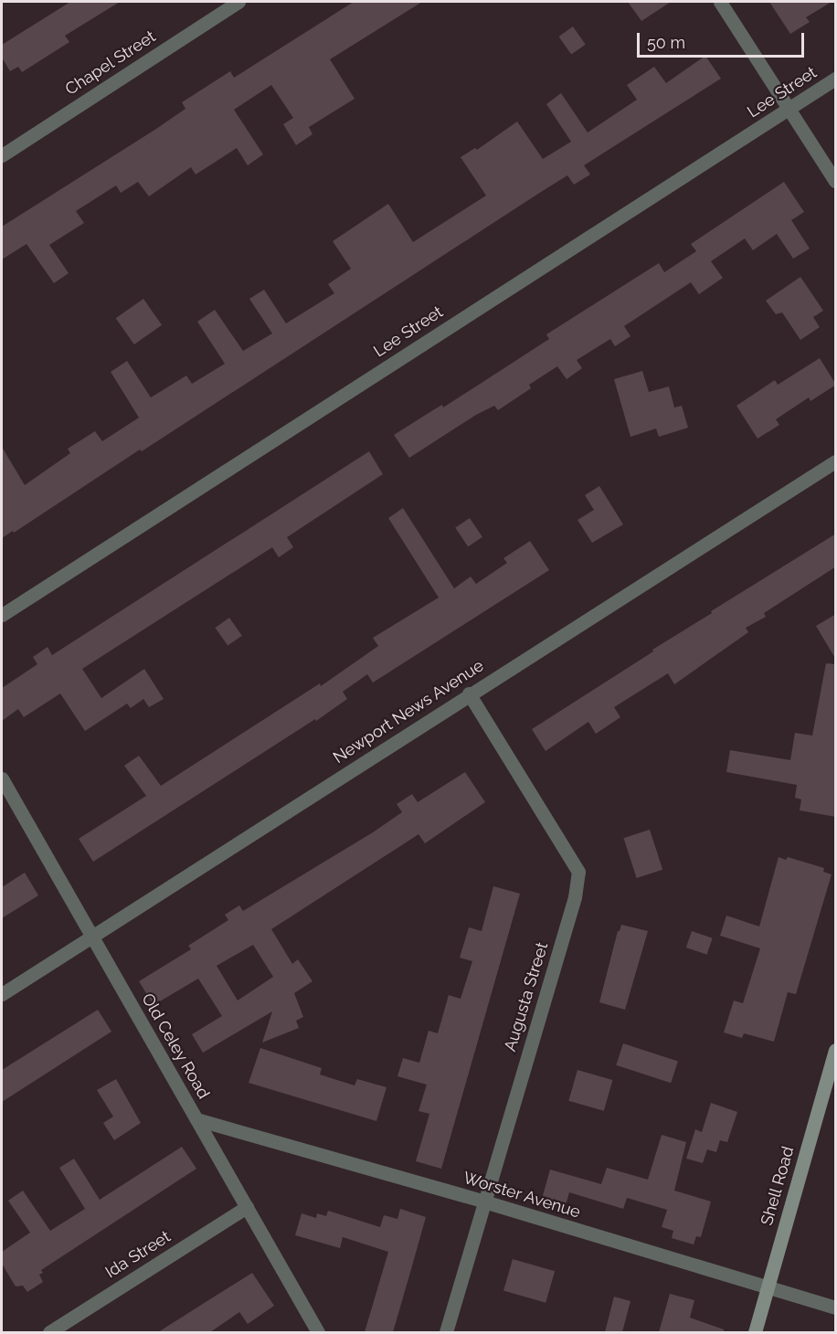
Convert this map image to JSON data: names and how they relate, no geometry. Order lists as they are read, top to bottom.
{
  "streets": {
    "street": [
      "Chapel Street",
      "Lee Street",
      "Newport News Avenue",
      "Augusta Street",
      "Old Celey Road",
      "Shell Road",
      "Worster Avenue",
      "Ida Street"
    ]
  },
  "crossings": [
    ["Newport News Avenue", "Augusta Street"],
    ["Newport News Avenue", "Old Celey Road"],
    ["Augusta Street", "Worster Avenue"],
    ["Old Celey Road", "Worster Avenue"],
    ["Old Celey Road", "Ida Street"],
    ["Shell Road", "Worster Avenue"]
  ],
  "scale_bar": "50 m"
}
